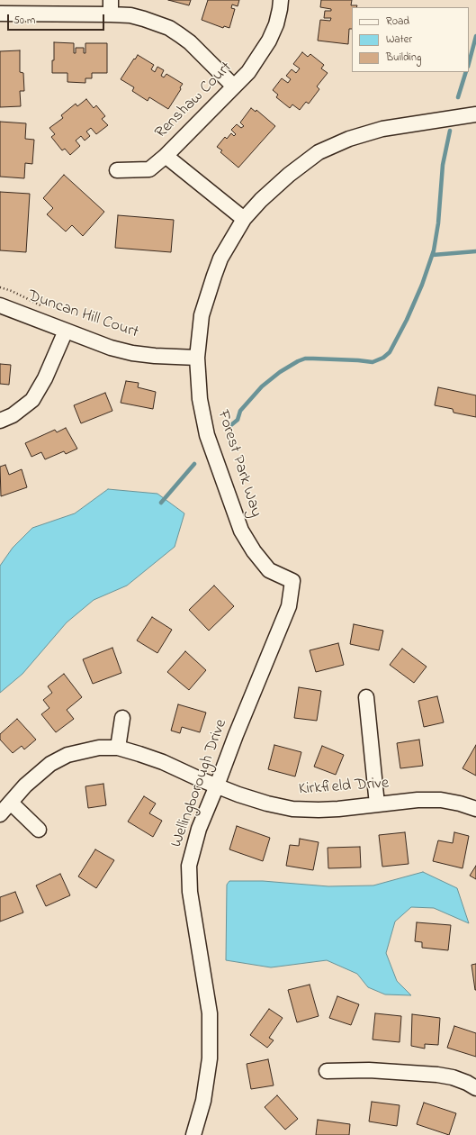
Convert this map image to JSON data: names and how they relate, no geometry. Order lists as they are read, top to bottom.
{
  "streets": {
    "street": [
      "Renshaw Court",
      "Duncan Hill Court",
      "Forest Park Way",
      "Wellingborough Drive",
      "Kirkfield Drive"
    ]
  },
  "crossings": [
    ["Renshaw Court", "Forest Park Way"],
    ["Duncan Hill Court", "Forest Park Way"],
    ["Forest Park Way", "Wellingborough Drive"],
    ["Wellingborough Drive", "Kirkfield Drive"]
  ],
  "legend": ["Road", "Water", "Building"],
  "scale_bar": "50 m"
}
